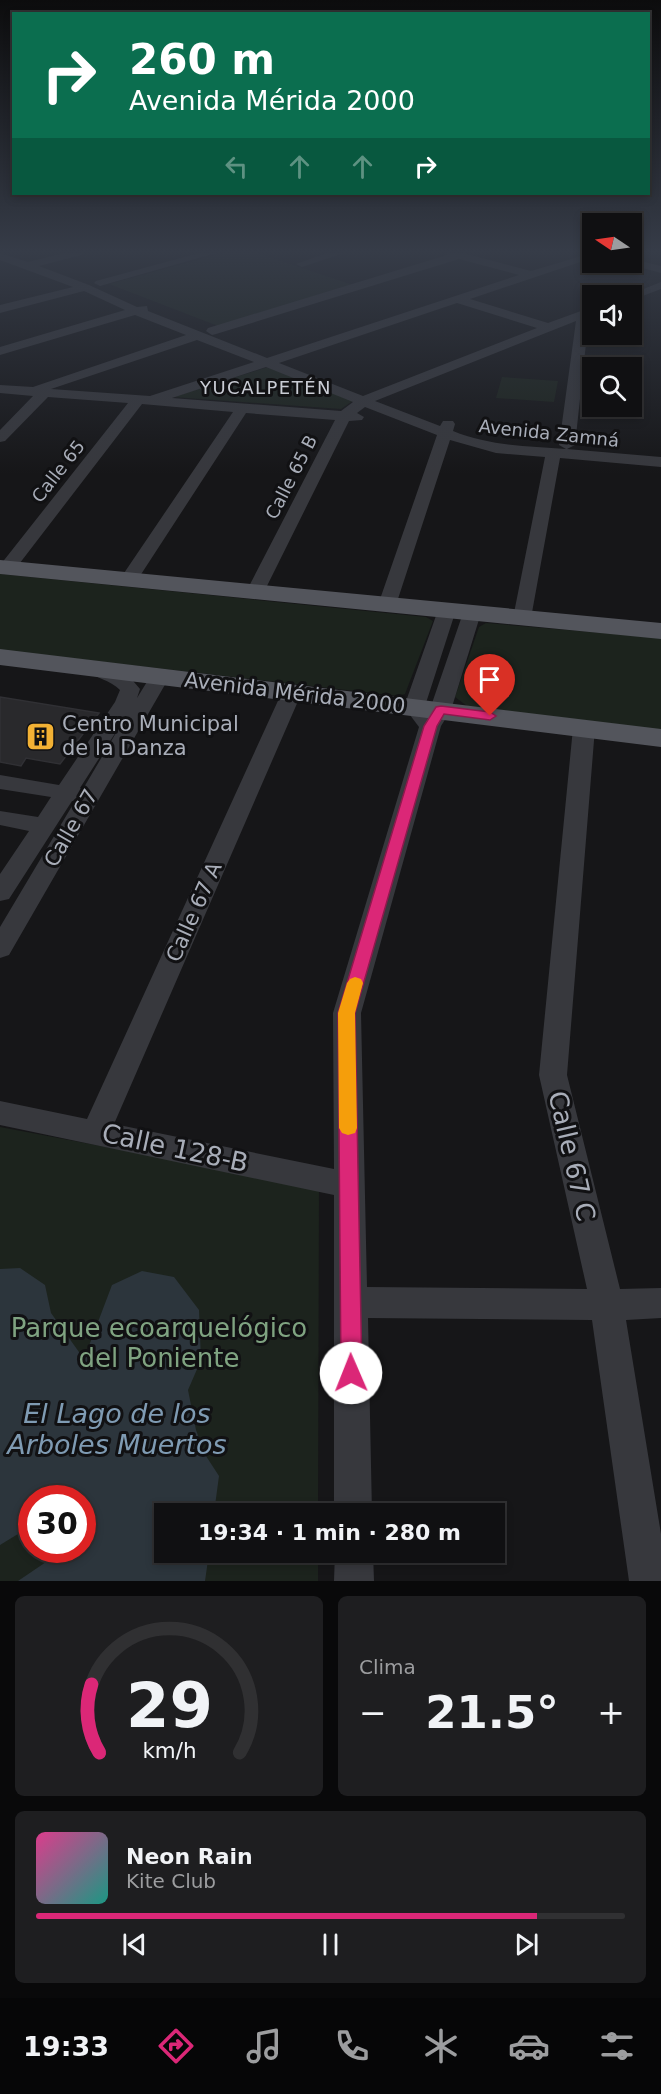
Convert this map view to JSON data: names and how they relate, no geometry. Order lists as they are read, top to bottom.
{
  "streets": {
    "main road": ["Avenida Mérida 2000"],
    "street": [
      "Avenida Zamná",
      "Calle 65",
      "Calle 65 B",
      "Calle 67",
      "Calle 67 A",
      "Calle 128-B",
      "Calle 67 C"
    ]
  },
  "crossings": [
    ["Avenida Zamná", "Calle 65 B"],
    ["Avenida Mérida 2000", "Calle 67"],
    ["Avenida Mérida 2000", "Calle 67 A"],
    ["Avenida Mérida 2000", "Calle 67 C"],
    ["Calle 67 A", "Calle 128-B"]
  ],
  "districts": ["YUCALPETÉN"],
  "water": ["El Lago de los Arboles Muertos"],
  "parks": ["Parque ecoarquelógico del Poniente"],
  "places": {
    "building": ["Centro Municipal de la Danza"]
  },
  "north": "left",
  "page": {
    "turn": ["260 m", "Avenida Mérida 2000"],
    "limit": "30",
    "trip": "19:34 · 1 min · 280 m",
    "tile": "Clima",
    "heat": ["−", "21.5°", "+"],
    "song": ["Neon Rain", "Kite Club"],
    "tabs": "19:33",
    "gauge": ["29", "km/h"]
  }
}
